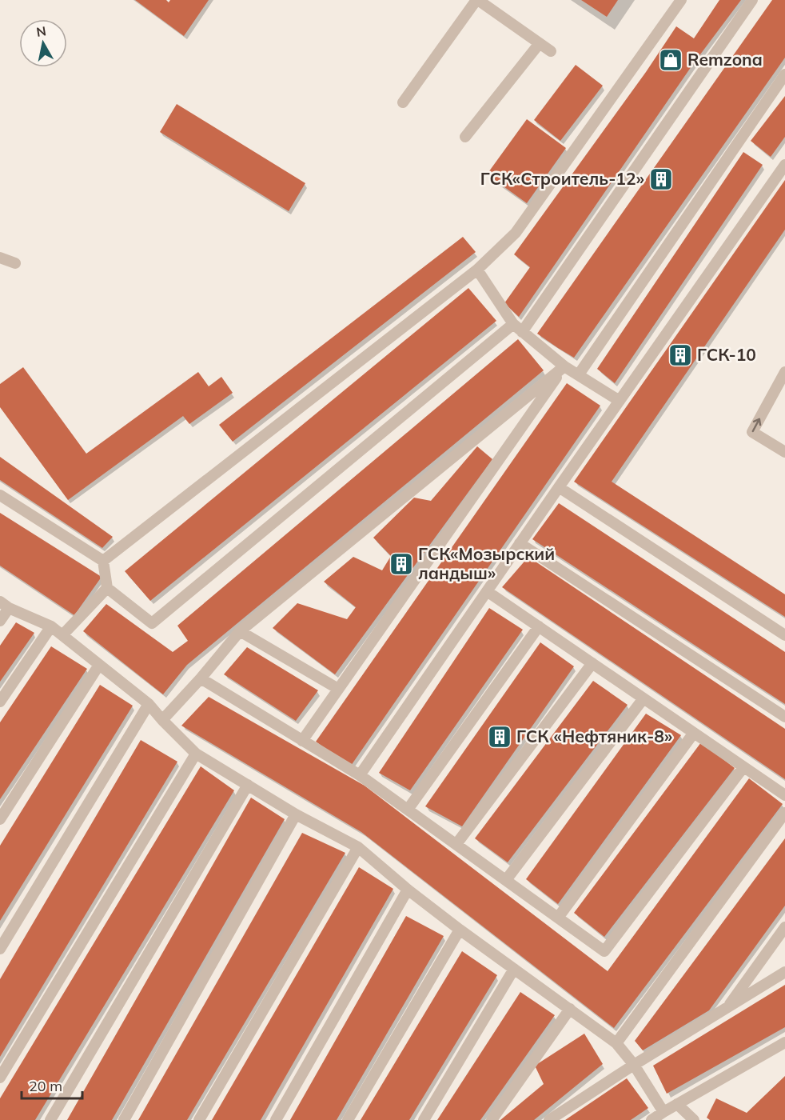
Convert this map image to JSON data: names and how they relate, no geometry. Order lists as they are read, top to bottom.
{
  "places": {
    "shop": ["Remzona"],
    "building": [
      "ГСК«Строитель-12»",
      "ГСК-10",
      "ГСК«Мозырский ландыш»",
      "ГСК «Нефтяник-8»"
    ]
  },
  "scale_bar": "20 m",
  "north": "top"
}
